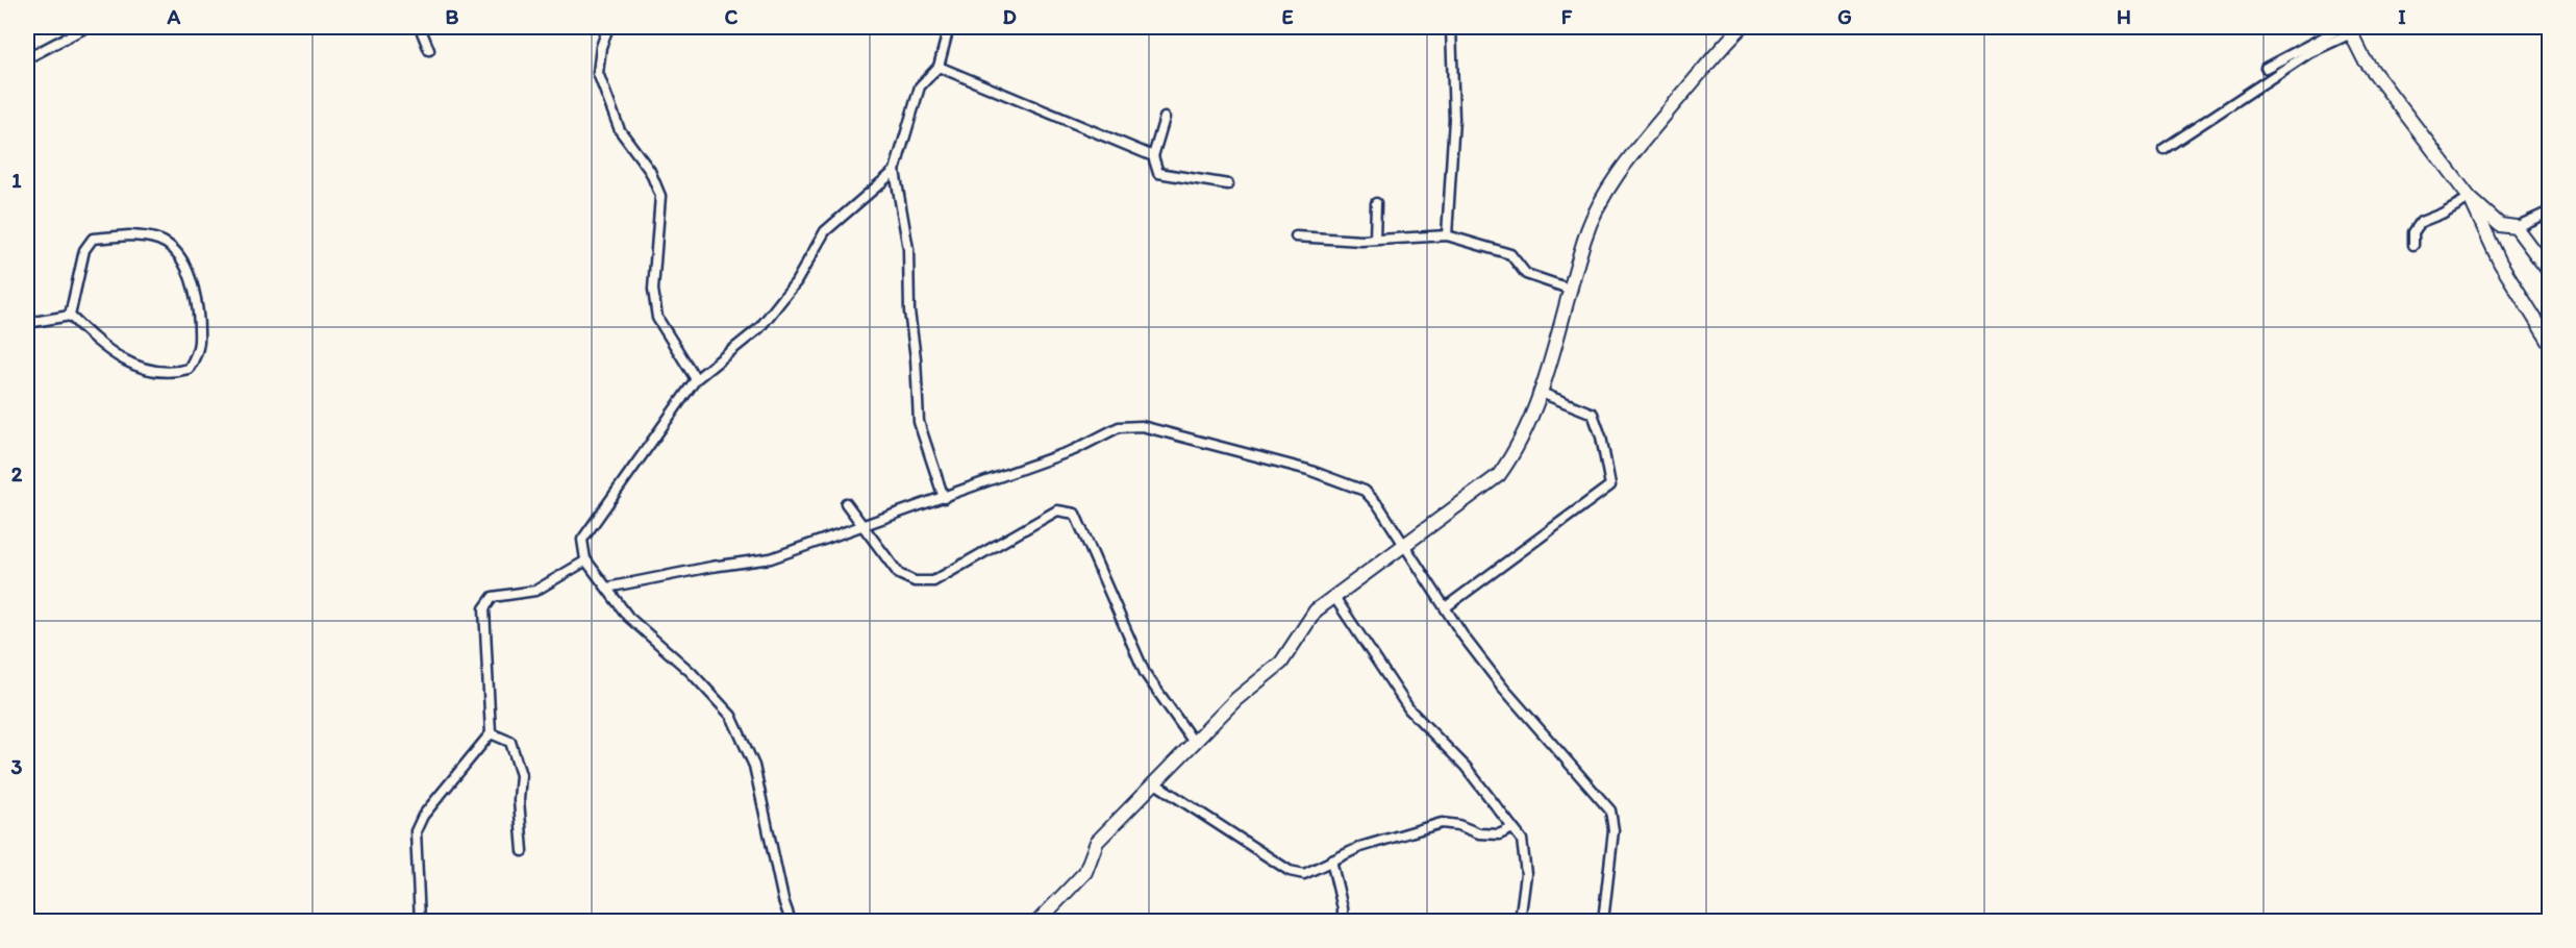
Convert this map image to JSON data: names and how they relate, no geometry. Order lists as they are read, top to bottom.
{
  "grid": {
    "columns": [
      "A",
      "B",
      "C",
      "D",
      "E",
      "F",
      "G",
      "H",
      "I"
    ],
    "rows": ["1", "2", "3"]
  }
}
